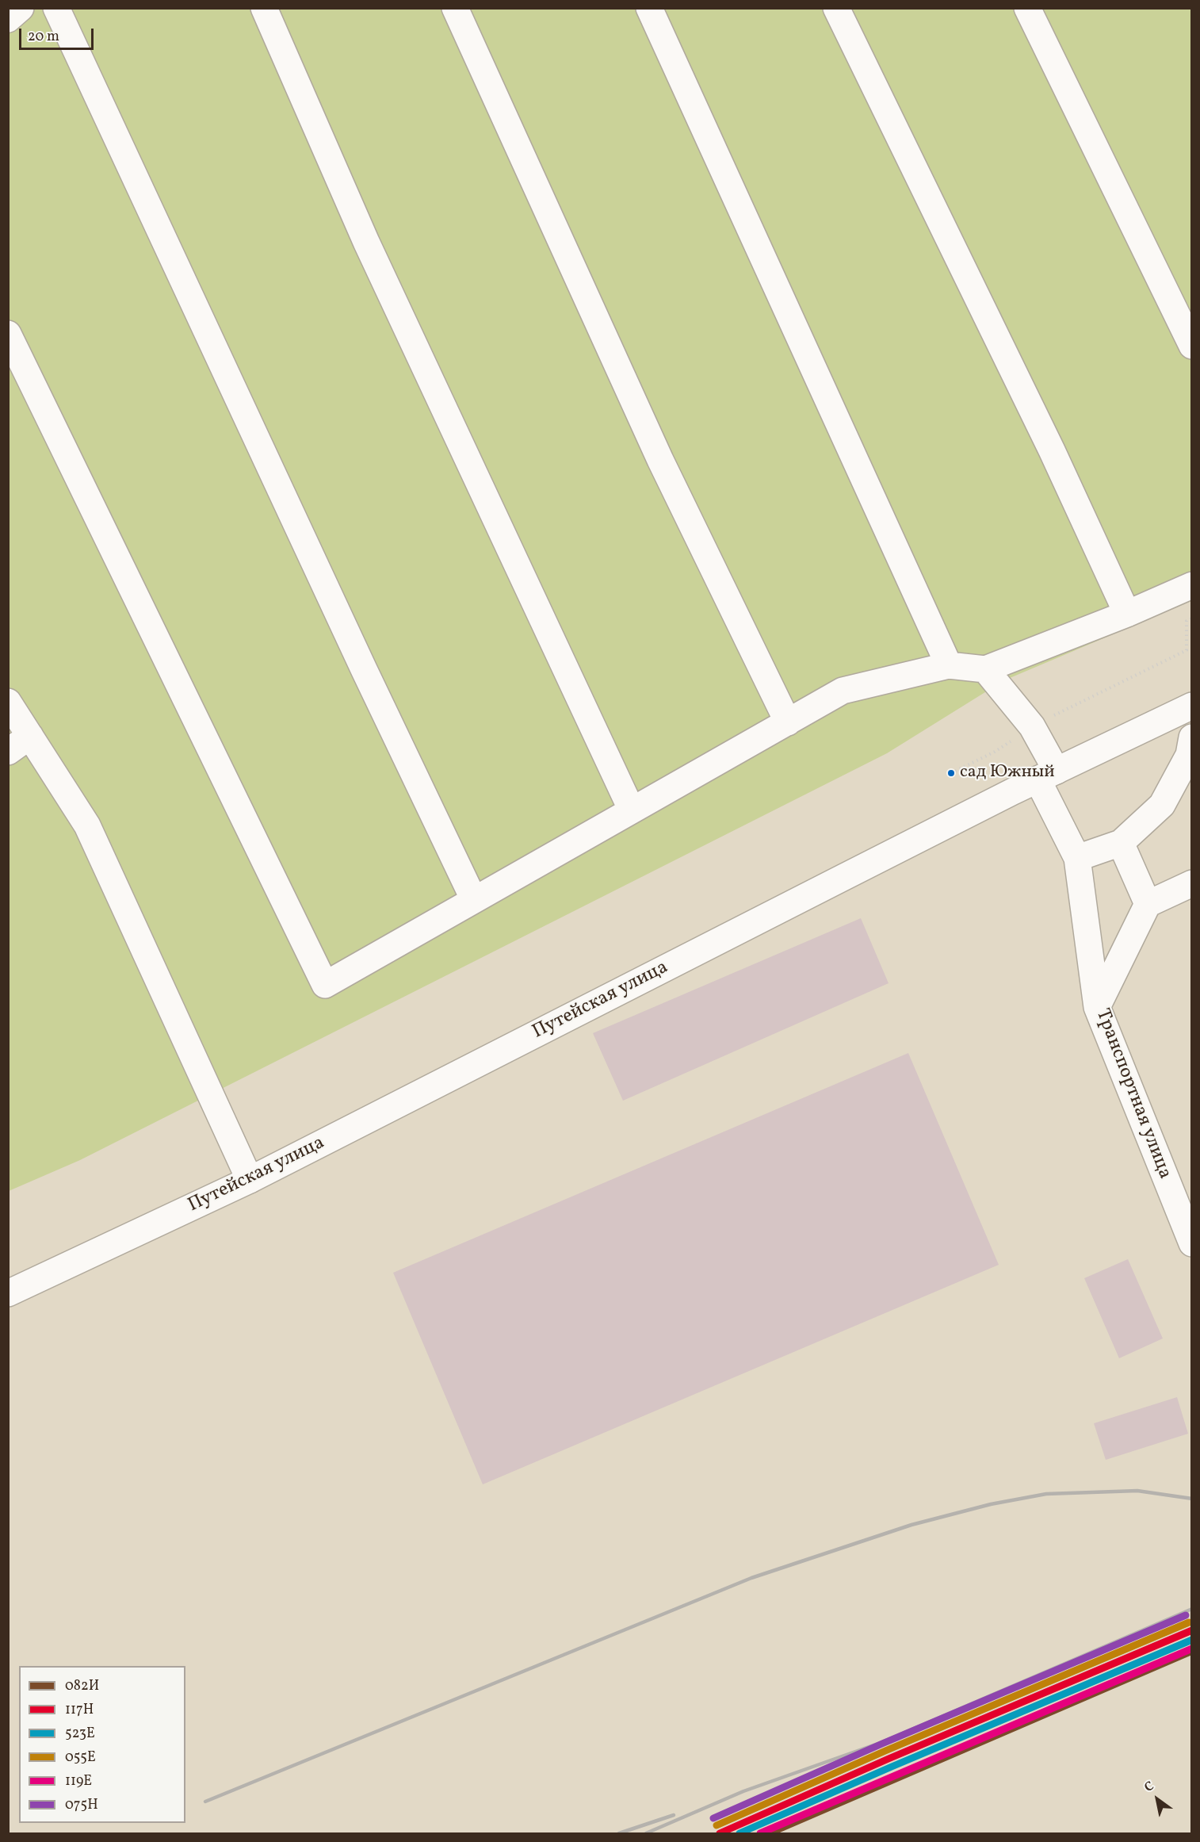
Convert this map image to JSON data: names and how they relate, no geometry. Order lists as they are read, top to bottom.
{
  "streets": {
    "main road": ["Путейская улица", "Транспортная улица"]
  },
  "crossings": [
    ["Путейская улица", "Транспортная улица"]
  ],
  "places": ["сад Южный"],
  "lines": [
    "transit line 075Н",
    "transit line 055Е",
    "transit line 117Н",
    "transit line 523Е",
    "transit line 119Е",
    "transit line 082И"
  ],
  "legend": [
    "082И",
    "117Н",
    "523Е",
    "055Е",
    "119Е",
    "075Н"
  ],
  "scale_bar": "20 m",
  "north": "top left"
}
